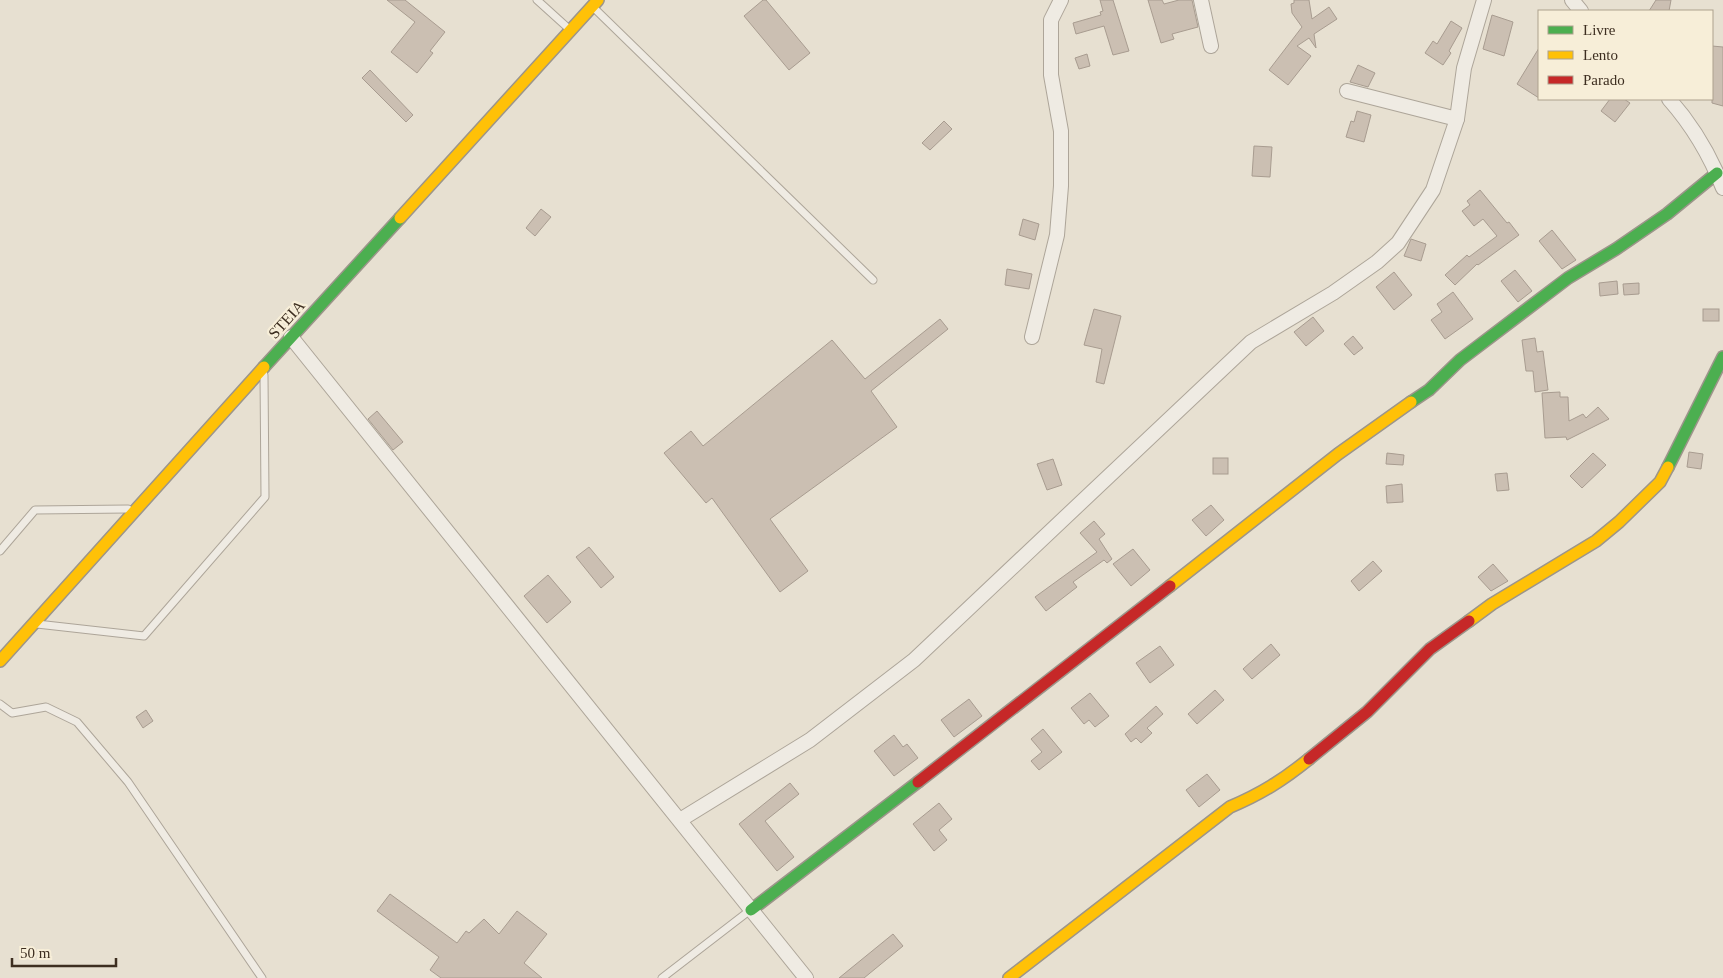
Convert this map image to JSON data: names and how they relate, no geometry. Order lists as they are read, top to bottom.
{
  "streets": {
    "street": ["STEIA"]
  },
  "legend": ["Livre", "Lento", "Parado"],
  "scale_bar": "50 m"
}
